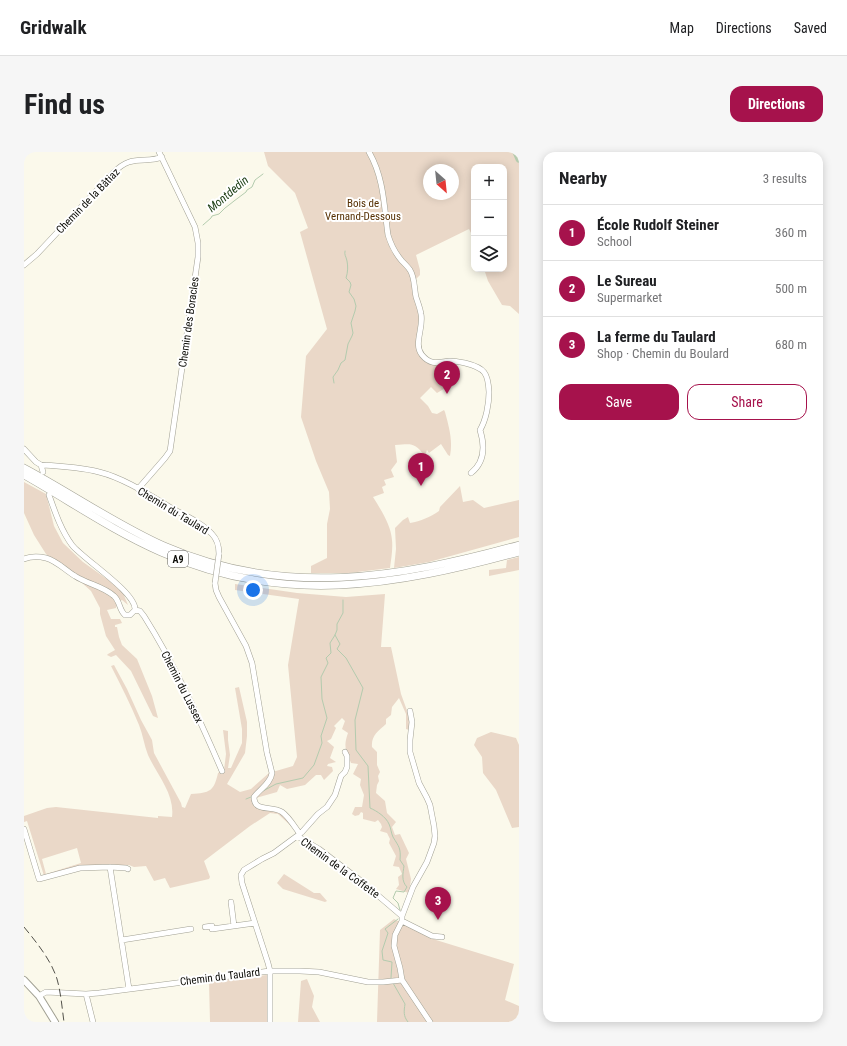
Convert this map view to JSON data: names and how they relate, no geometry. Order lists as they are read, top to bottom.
{
  "streets": {
    "highway": ["A9"],
    "street": [
      "Chemin de la Bâtiaz",
      "Chemin des Boracles",
      "Chemin du Taulard",
      "Chemin du Lussex",
      "Chemin de la Coffette"
    ]
  },
  "crossings": [
    ["Chemin de la Bâtiaz", "Chemin des Boracles"],
    ["Chemin des Boracles", "Chemin du Taulard"],
    ["Chemin du Taulard", "Chemin de la Coffette"]
  ],
  "water": ["Montdedin"],
  "parks": ["Bois de Vernand-Dessous"],
  "north": "bottom right",
  "page": {
    "header": "Gridwalk",
    "nav": ["Map", "Directions", "Saved"],
    "buttons": [
      "Directions",
      ["Save", "Share"]
    ],
    "title": "Find us",
    "heading": ["Nearby", "3 results"],
    "map_buttons": ["+", "−"],
    "list": [
      {
        "mark": "1",
        "name": "École Rudolf Steiner",
        "note": "School",
        "value": "360 m"
      },
      {
        "mark": "2",
        "name": "Le Sureau",
        "note": "Supermarket",
        "value": "500 m"
      },
      {
        "mark": "3",
        "name": "La ferme du Taulard",
        "note": "Shop · Chemin du Boulard",
        "value": "680 m"
      }
    ],
    "pins": ["2", "1", "3"]
  }
}
